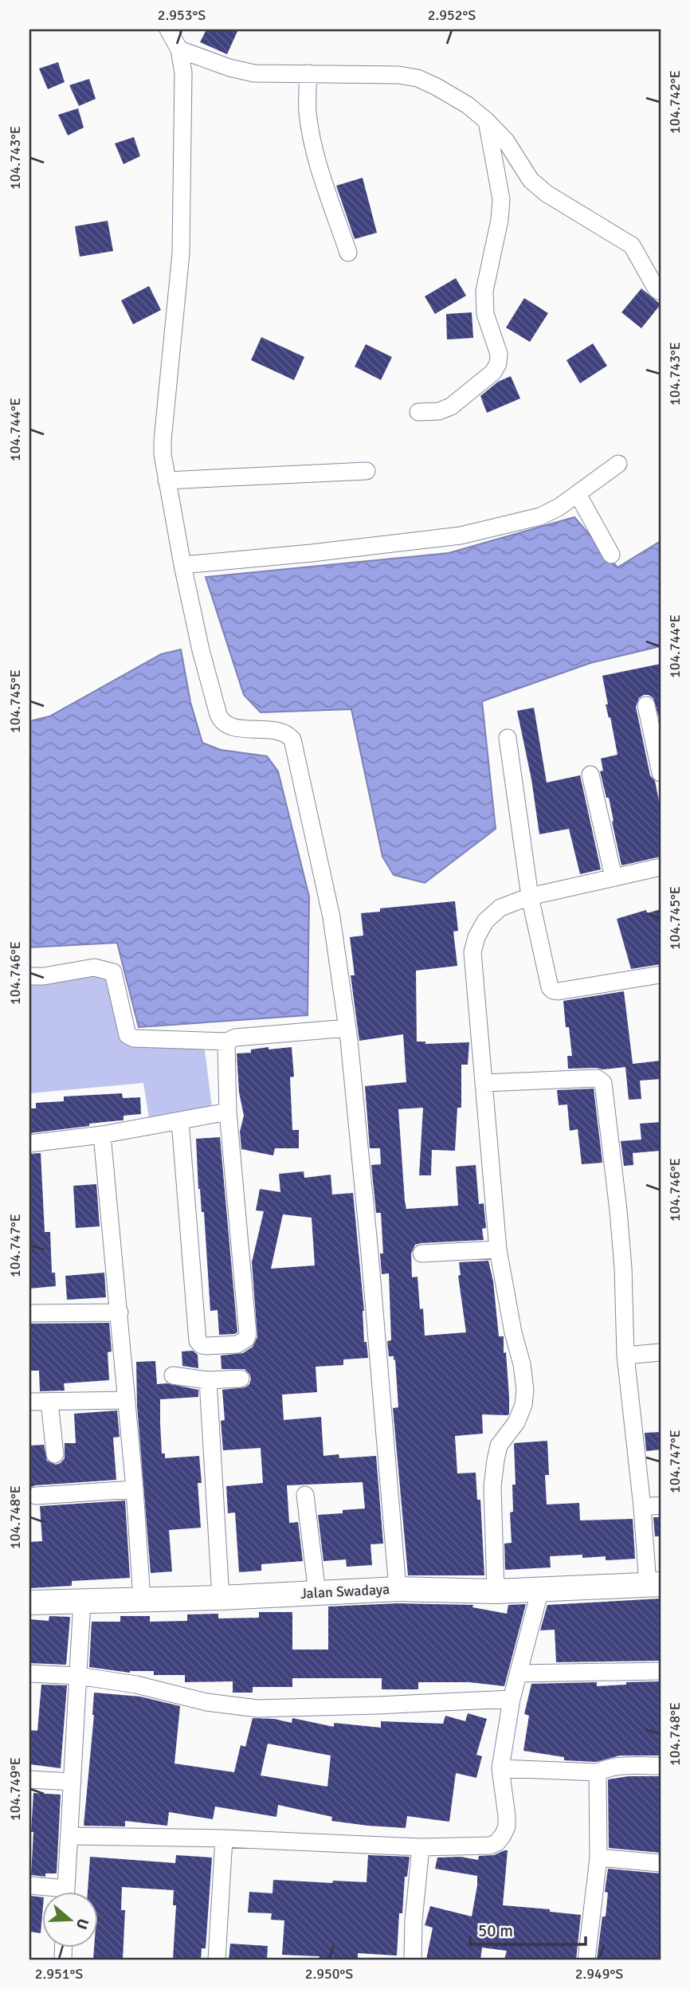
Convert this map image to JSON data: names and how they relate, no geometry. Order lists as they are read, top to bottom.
{
  "streets": {
    "street": ["Jalan Swadaya"]
  },
  "scale_bar": "50 m",
  "north": "right",
  "coordinates": [
    "2.953°S",
    "2.952°S",
    "104.742°E",
    "104.743°E",
    "104.744°E",
    "104.745°E",
    "104.746°E",
    "104.747°E",
    "104.748°E",
    "104.749°E",
    "2.951°S",
    "2.950°S",
    "2.949°S"
  ]
}
